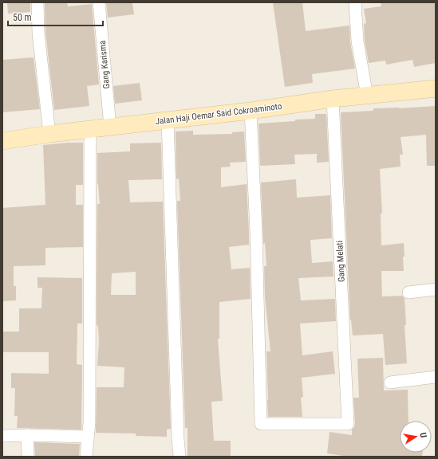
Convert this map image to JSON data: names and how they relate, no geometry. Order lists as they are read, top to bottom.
{
  "streets": {
    "main road": ["Jalan Haji Oemar Said Cokroaminoto"],
    "street": ["Gang Karisma", "Gang Melati"]
  },
  "crossings": [
    ["Gang Karisma", "Jalan Haji Oemar Said Cokroaminoto"],
    ["Jalan Haji Oemar Said Cokroaminoto", "Gang Melati"]
  ],
  "scale_bar": "50 m",
  "north": "right"
}
